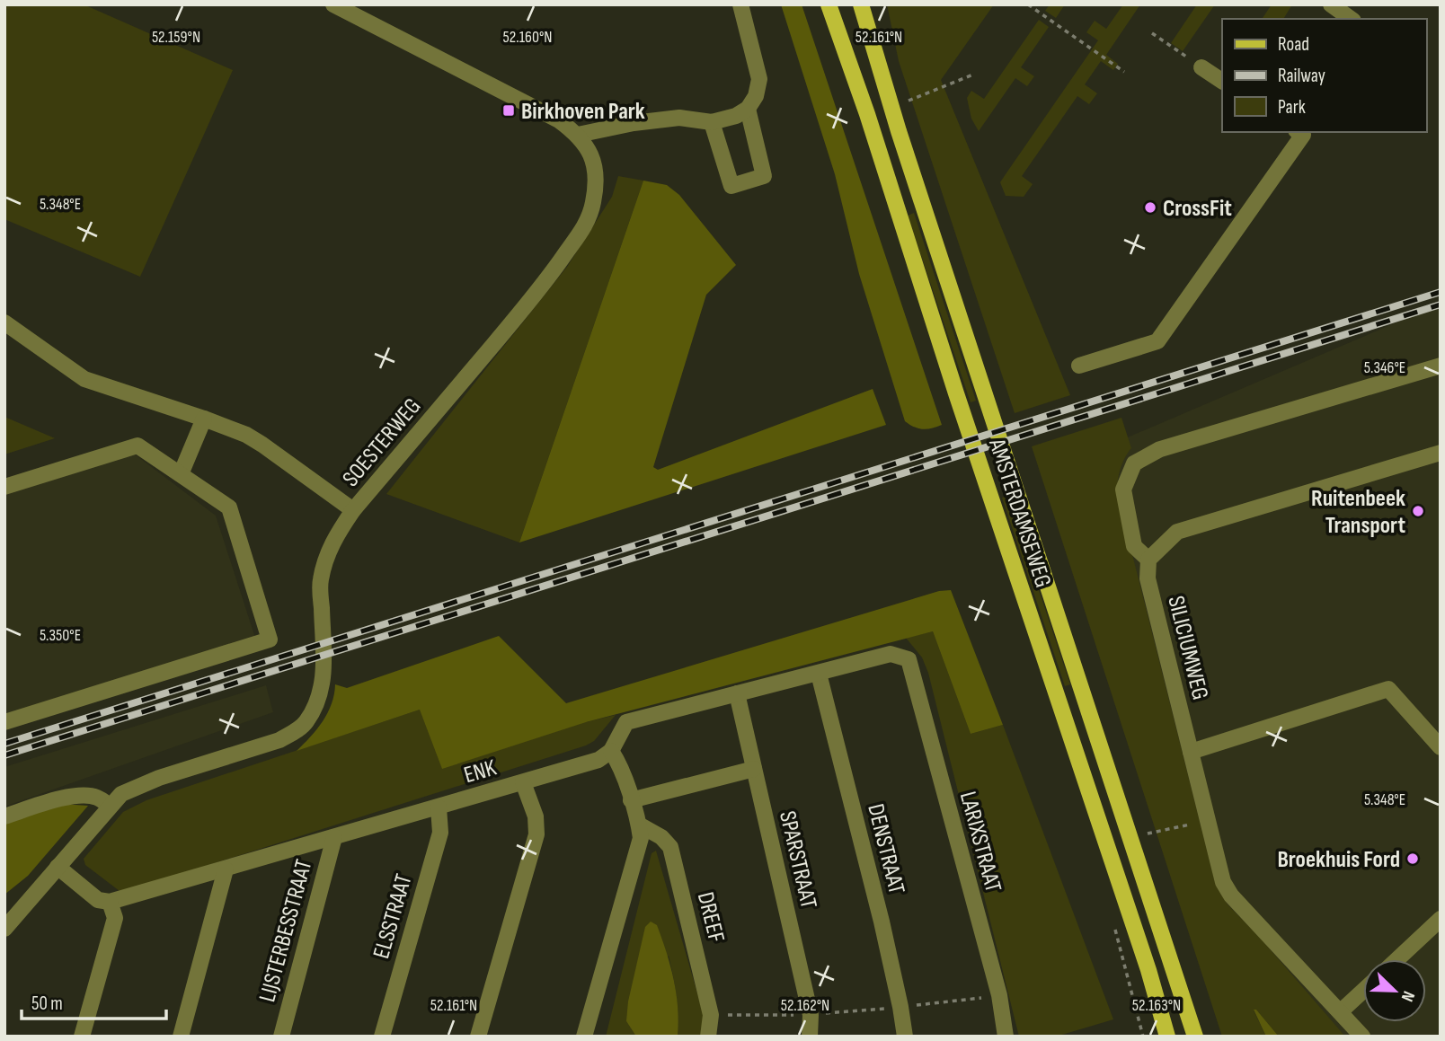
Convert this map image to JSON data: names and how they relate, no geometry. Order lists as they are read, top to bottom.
{
  "streets": {
    "main road": ["AMSTERDAMSEWEG"],
    "street": [
      "SOESTERWEG",
      "SILICIUMWEG",
      "ENK",
      "LARIXSTRAAT",
      "DENSTRAAT",
      "SPARSTRAAT",
      "ELSSTRAAT",
      "DREEF",
      "LIJSTERBESSTRAAT"
    ]
  },
  "crossings": [
    ["ENK", "ELSSTRAAT"],
    ["ENK", "LIJSTERBESSTRAAT"],
    ["LARIXSTRAAT", "DENSTRAAT"]
  ],
  "places": {
    "transit": ["Birkhoven Park"],
    "other": ["CrossFit", "Ruitenbeek Transport", "Broekhuis Ford"]
  },
  "legend": ["Road", "Railway", "Park"],
  "scale_bar": "50 m",
  "north": "bottom right",
  "coordinates": [
    "52.159°N",
    "52.160°N",
    "52.161°N",
    "5.348°E",
    "5.346°E",
    "5.350°E",
    "52.162°N",
    "52.163°N"
  ]
}
